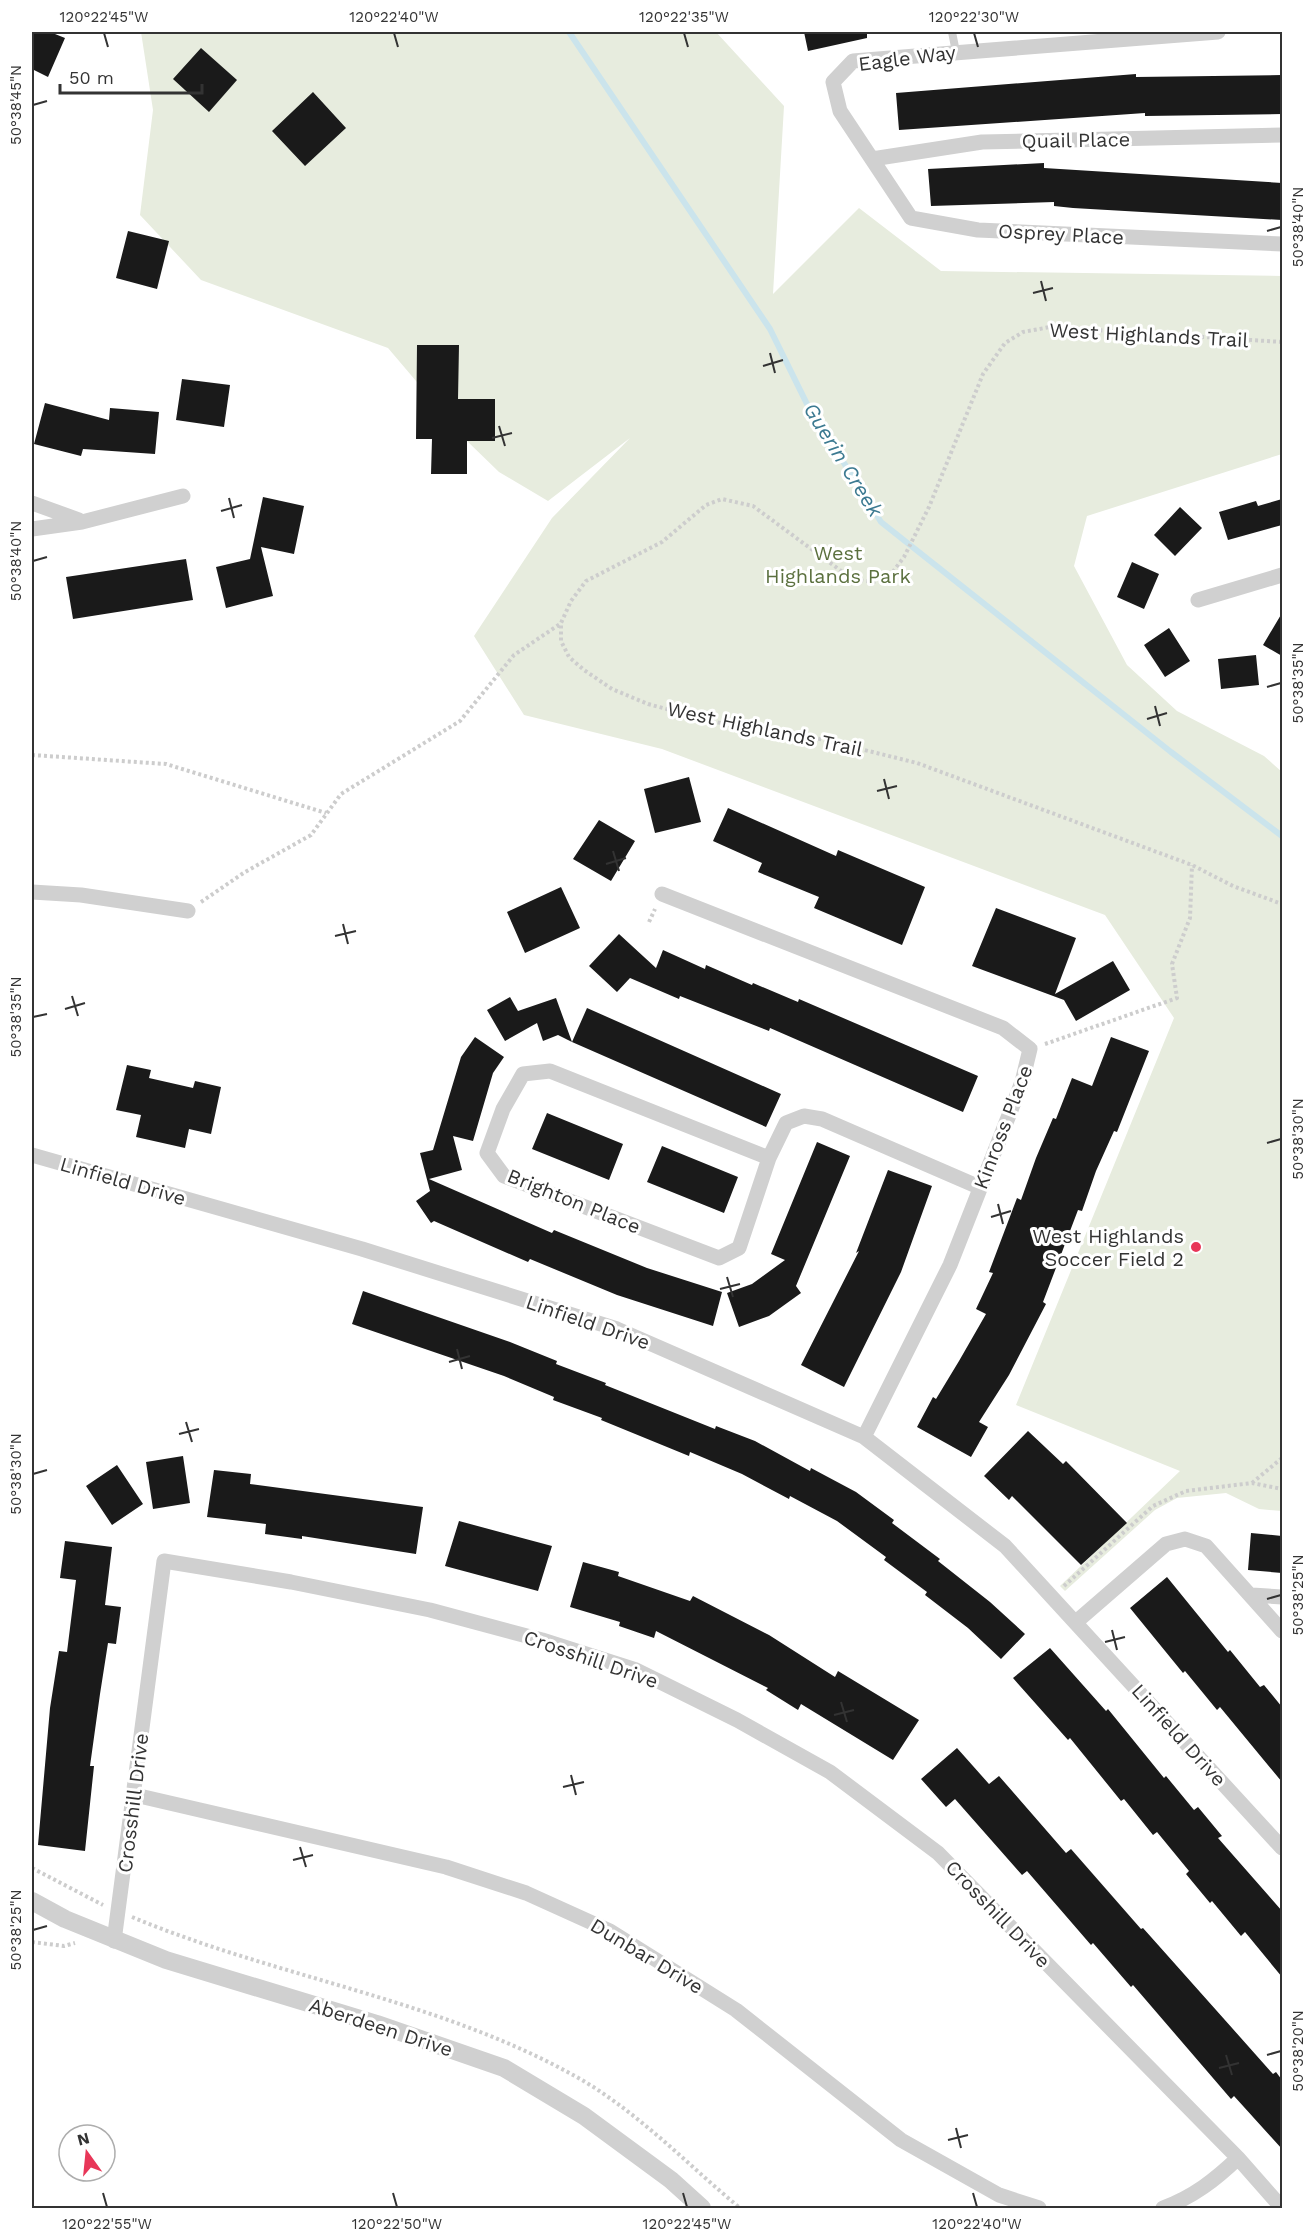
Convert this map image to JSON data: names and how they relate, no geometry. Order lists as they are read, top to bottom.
{
  "streets": {
    "street": [
      "Eagle Way",
      "Quail Place",
      "Osprey Place",
      "Kinross Place",
      "Linfield Drive",
      "Brighton Place",
      "Crosshill Drive",
      "Dunbar Drive",
      "Aberdeen Drive"
    ],
    "path": ["West Highlands Trail"]
  },
  "crossings": [
    ["Eagle Way", "Quail Place"],
    ["Eagle Way", "Osprey Place"],
    ["Quail Place", "Osprey Place"],
    ["Kinross Place", "Linfield Drive"],
    ["Kinross Place", "Brighton Place"],
    ["Crosshill Drive", "Dunbar Drive"],
    ["Crosshill Drive", "Aberdeen Drive"]
  ],
  "water": ["Guerin Creek"],
  "parks": ["West Highlands Park"],
  "places": ["West Highlands Soccer Field 2"],
  "scale_bar": "50 m",
  "north": "top",
  "coordinates": [
    "120°22'45\"W",
    "120°22'40\"W",
    "120°22'35\"W",
    "120°22'30\"W",
    "50°38'45\"N",
    "50°38'40\"N",
    "50°38'35\"N",
    "50°38'30\"N",
    "50°38'25\"N",
    "50°38'20\"N",
    "120°22'55\"W",
    "120°22'50\"W"
  ]
}
